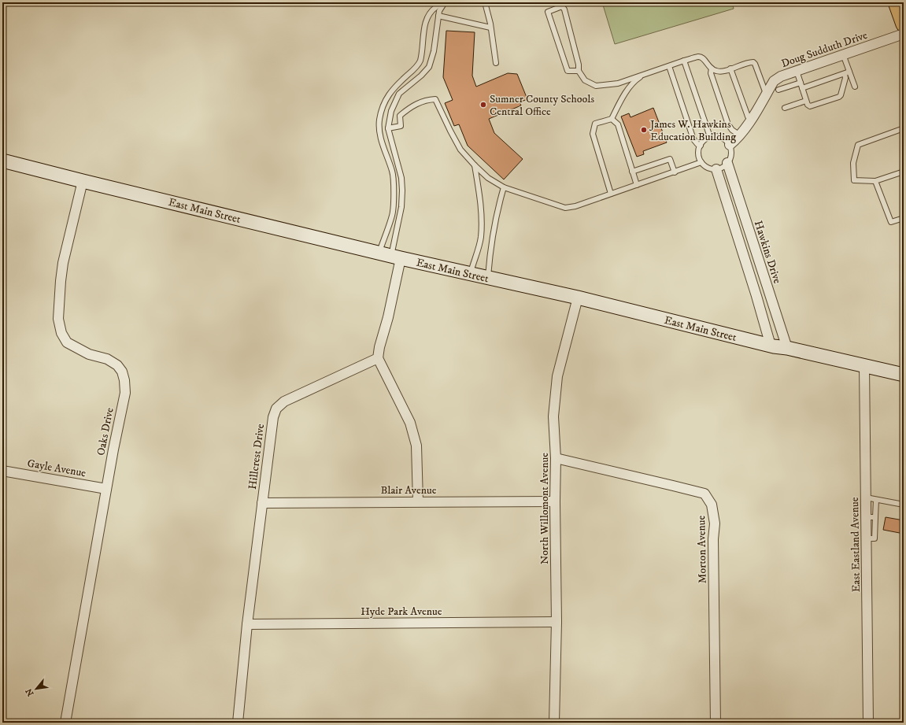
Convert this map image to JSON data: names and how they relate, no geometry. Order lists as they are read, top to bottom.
{
  "streets": {
    "street": [
      "Doug Sudduth Drive",
      "East Main Street",
      "Hawkins Drive",
      "Oaks Drive",
      "Hillcrest Drive",
      "Gayle Avenue",
      "Blair Avenue",
      "North Willomont Avenue",
      "East Eastland Avenue",
      "Morton Avenue",
      "Hyde Park Avenue"
    ]
  },
  "crossings": [
    ["Doug Sudduth Drive", "Hawkins Drive"],
    ["East Main Street", "Hawkins Drive"],
    ["East Main Street", "Oaks Drive"],
    ["East Main Street", "North Willomont Avenue"],
    ["East Main Street", "East Eastland Avenue"],
    ["Oaks Drive", "Gayle Avenue"],
    ["Hillcrest Drive", "Blair Avenue"],
    ["Hillcrest Drive", "Hyde Park Avenue"],
    ["Blair Avenue", "North Willomont Avenue"],
    ["North Willomont Avenue", "Morton Avenue"],
    ["North Willomont Avenue", "Hyde Park Avenue"]
  ],
  "places": ["Sumner County Schools Central Office", "James W. Hawkins Education Building"],
  "north": "bottom left"
}
